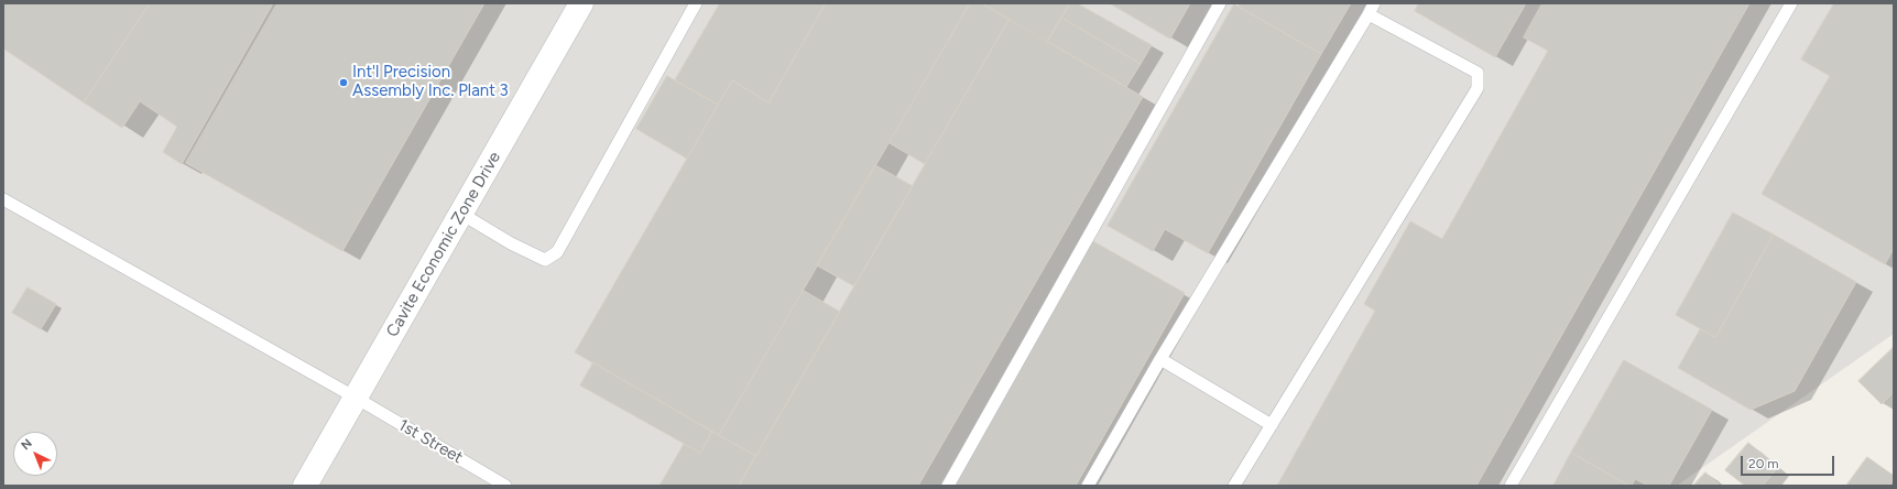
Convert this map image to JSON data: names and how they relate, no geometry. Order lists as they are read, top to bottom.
{
  "streets": {
    "street": ["Cavite Economic Zone Drive"],
    "lane": ["1st Street"]
  },
  "crossings": [
    ["Cavite Economic Zone Drive", "1st Street"]
  ],
  "places": ["Int'l Precision Assembly Inc. Plant 3"],
  "scale_bar": "20 m",
  "north": "top left"
}
